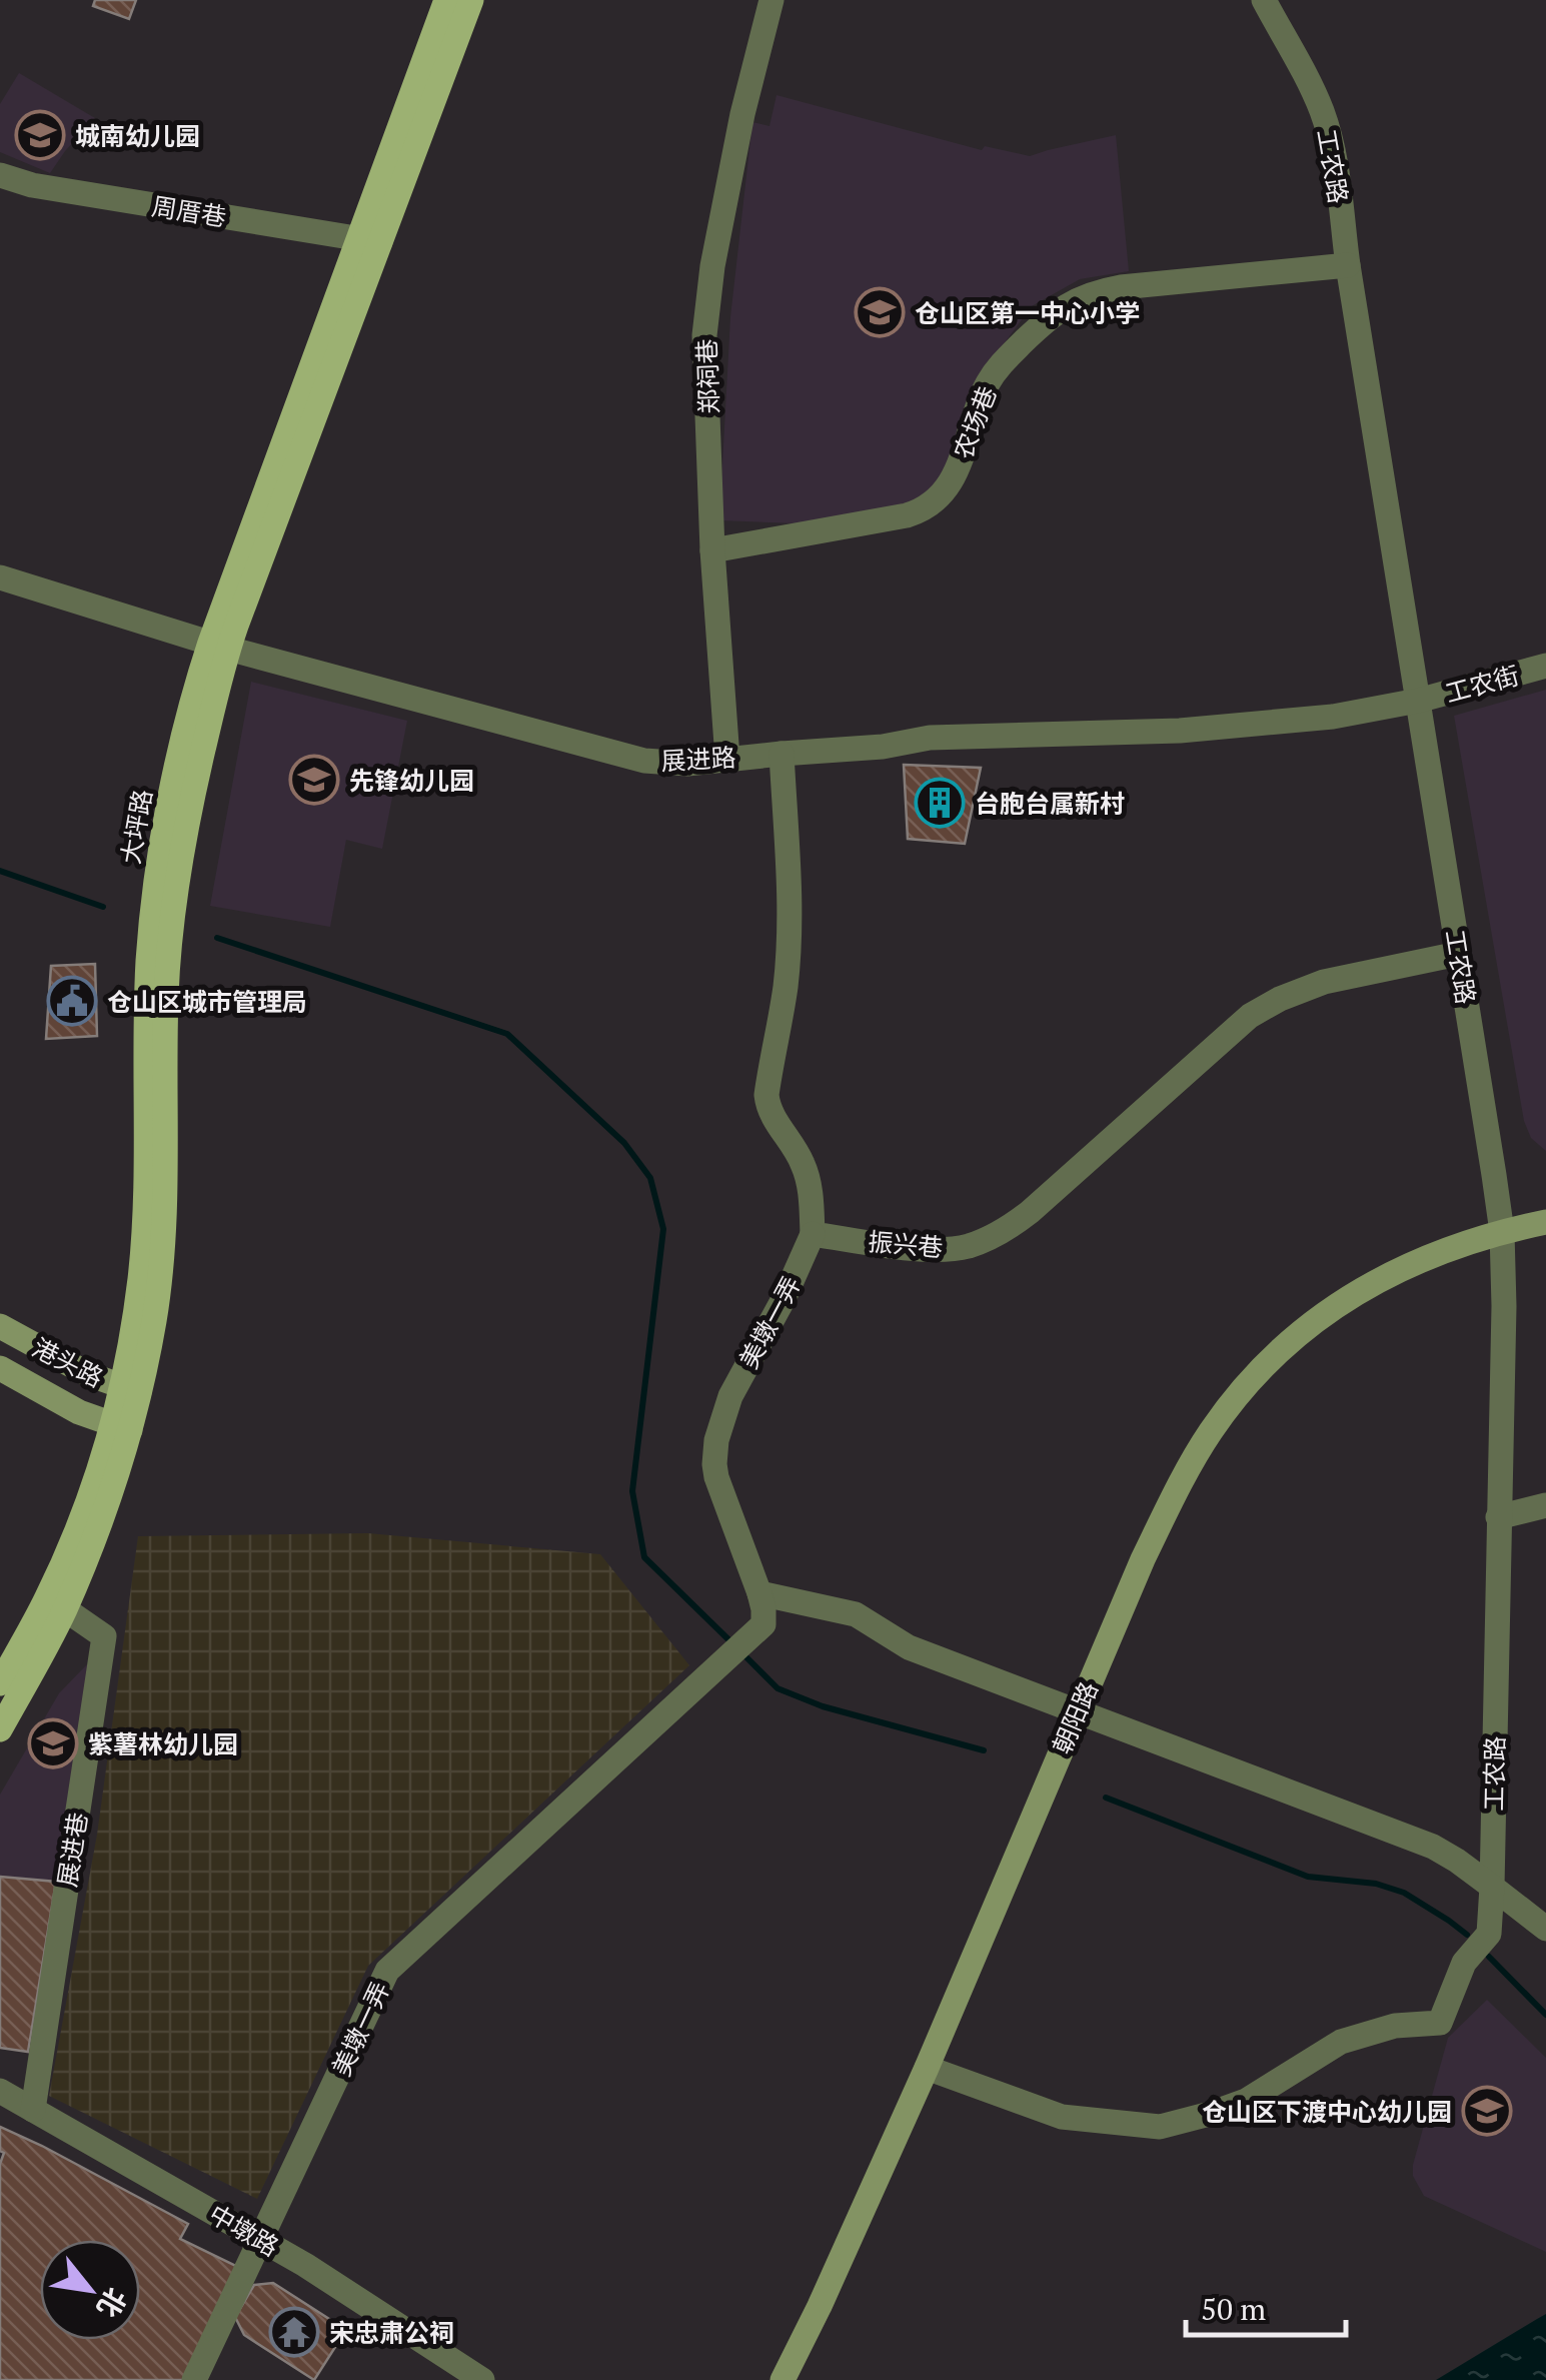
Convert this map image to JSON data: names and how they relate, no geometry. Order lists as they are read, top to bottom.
{
  "streets": {
    "main road": ["大坪路", "港头路", "朝阳路"],
    "street": [
      "工农路",
      "周厝巷",
      "郑祠巷",
      "农场巷",
      "工农街",
      "展进路",
      "振兴巷",
      "美墩一弄",
      "展进巷",
      "中墩路"
    ]
  },
  "crossings": [
    ["工农路", "农场巷"],
    ["工农路", "工农街"],
    ["工农路", "展进路"],
    ["工农路", "振兴巷"],
    ["工农路", "朝阳路"],
    ["周厝巷", "大坪路"],
    ["郑祠巷", "农场巷"],
    ["郑祠巷", "展进路"],
    ["工农街", "展进路"],
    ["展进路", "大坪路"],
    ["大坪路", "港头路"],
    ["振兴巷", "美墩一弄"],
    ["美墩一弄", "中墩路"],
    ["展进巷", "中墩路"]
  ],
  "places": {
    "school or university": [
      "城南幼儿园",
      "仓山区第一中心小学",
      "先锋幼儿园",
      "紫薯林幼儿园",
      "仓山区下渡中心幼儿园"
    ],
    "building": ["台胞台属新村"],
    "public building": ["仓山区城市管理局"],
    "temple": ["宋忠肃公祠"]
  },
  "scale_bar": "50 m",
  "north": "bottom right"
}
